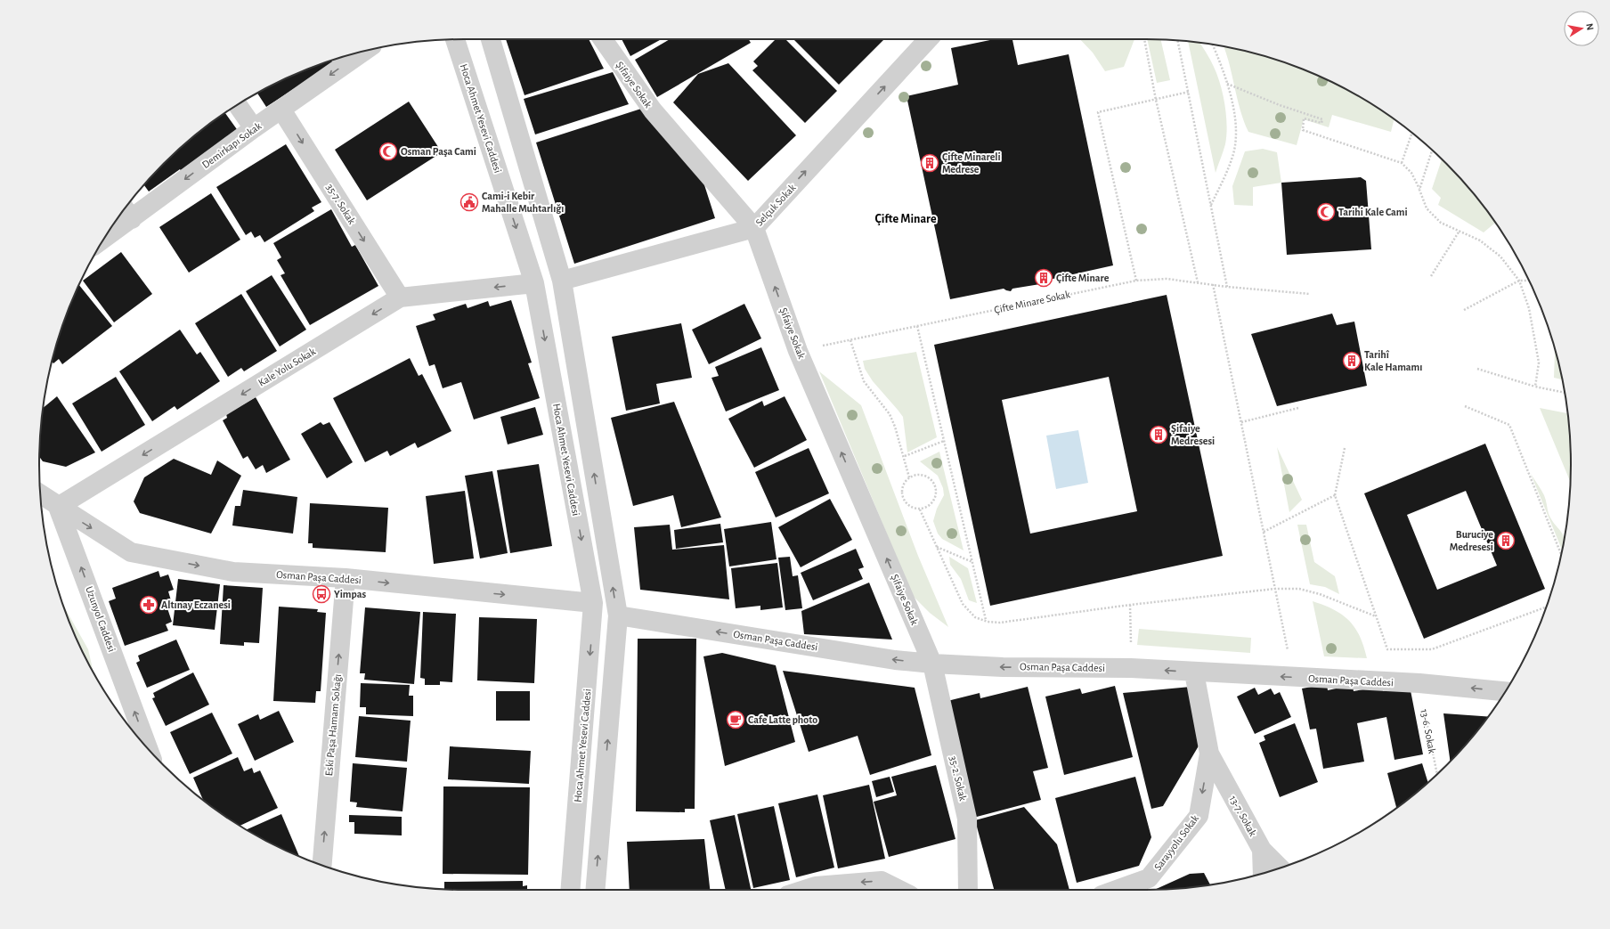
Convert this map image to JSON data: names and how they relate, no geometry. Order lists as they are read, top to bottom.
{
  "streets": {
    "street": [
      "Şifaiye Sokak",
      "Hoca Ahmet Yesevi Caddesi",
      "Demirkapı Sokak",
      "35-7. Sokak",
      "Selçuk Sokak",
      "Kale Yolu Sokak",
      "Osman Paşa Caddesi",
      "Uzunyol Caddesi",
      "Eski Paşa Hamam Sokağı",
      "35-2. Sokak",
      "13-7. Sokak",
      "Sarayyolu Sokak"
    ],
    "path": ["Çifte Minare Sokak", "13-6. Sokak"]
  },
  "crossings": [
    ["Şifaiye Sokak", "Selçuk Sokak"],
    ["Şifaiye Sokak", "Çifte Minare Sokak"],
    ["Şifaiye Sokak", "Osman Paşa Caddesi"],
    ["Şifaiye Sokak", "35-2. Sokak"],
    ["Hoca Ahmet Yesevi Caddesi", "Kale Yolu Sokak"],
    ["Hoca Ahmet Yesevi Caddesi", "Osman Paşa Caddesi"],
    ["Demirkapı Sokak", "35-7. Sokak"],
    ["35-7. Sokak", "Kale Yolu Sokak"],
    ["Kale Yolu Sokak", "Osman Paşa Caddesi"],
    ["Kale Yolu Sokak", "Uzunyol Caddesi"],
    ["Osman Paşa Caddesi", "Uzunyol Caddesi"],
    ["Osman Paşa Caddesi", "Eski Paşa Hamam Sokağı"],
    ["Osman Paşa Caddesi", "13-6. Sokak"],
    ["Osman Paşa Caddesi", "35-2. Sokak"],
    ["Osman Paşa Caddesi", "Sarayyolu Sokak"],
    ["13-7. Sokak", "Sarayyolu Sokak"]
  ],
  "one_way": [
    "Şifaiye Sokak",
    "Demirkapı Sokak",
    "35-7. Sokak",
    "Selçuk Sokak",
    "Kale Yolu Sokak",
    "Uzunyol Caddesi",
    "Eski Paşa Hamam Sokağı",
    "Sarayyolu Sokak"
  ],
  "districts": ["Çifte Minare"],
  "places": {
    "mosque": ["Osman Paşa Cami", "Tarihi Kale Cami"],
    "building": [
      "Çifte Minareli Medrese",
      "Çifte Minare",
      "Tarihî Kale Hamamı",
      "Şifaiye Medresesi",
      "Buruciye Medresesi"
    ],
    "public building": ["Cami-i Kebir Mahalle Muhtarlığı"],
    "bus stop": ["Yimpas"],
    "pharmacy": ["Altınay Eczanesi"],
    "cafe": ["Cafe Latte photo"]
  },
  "north": "right"
}
